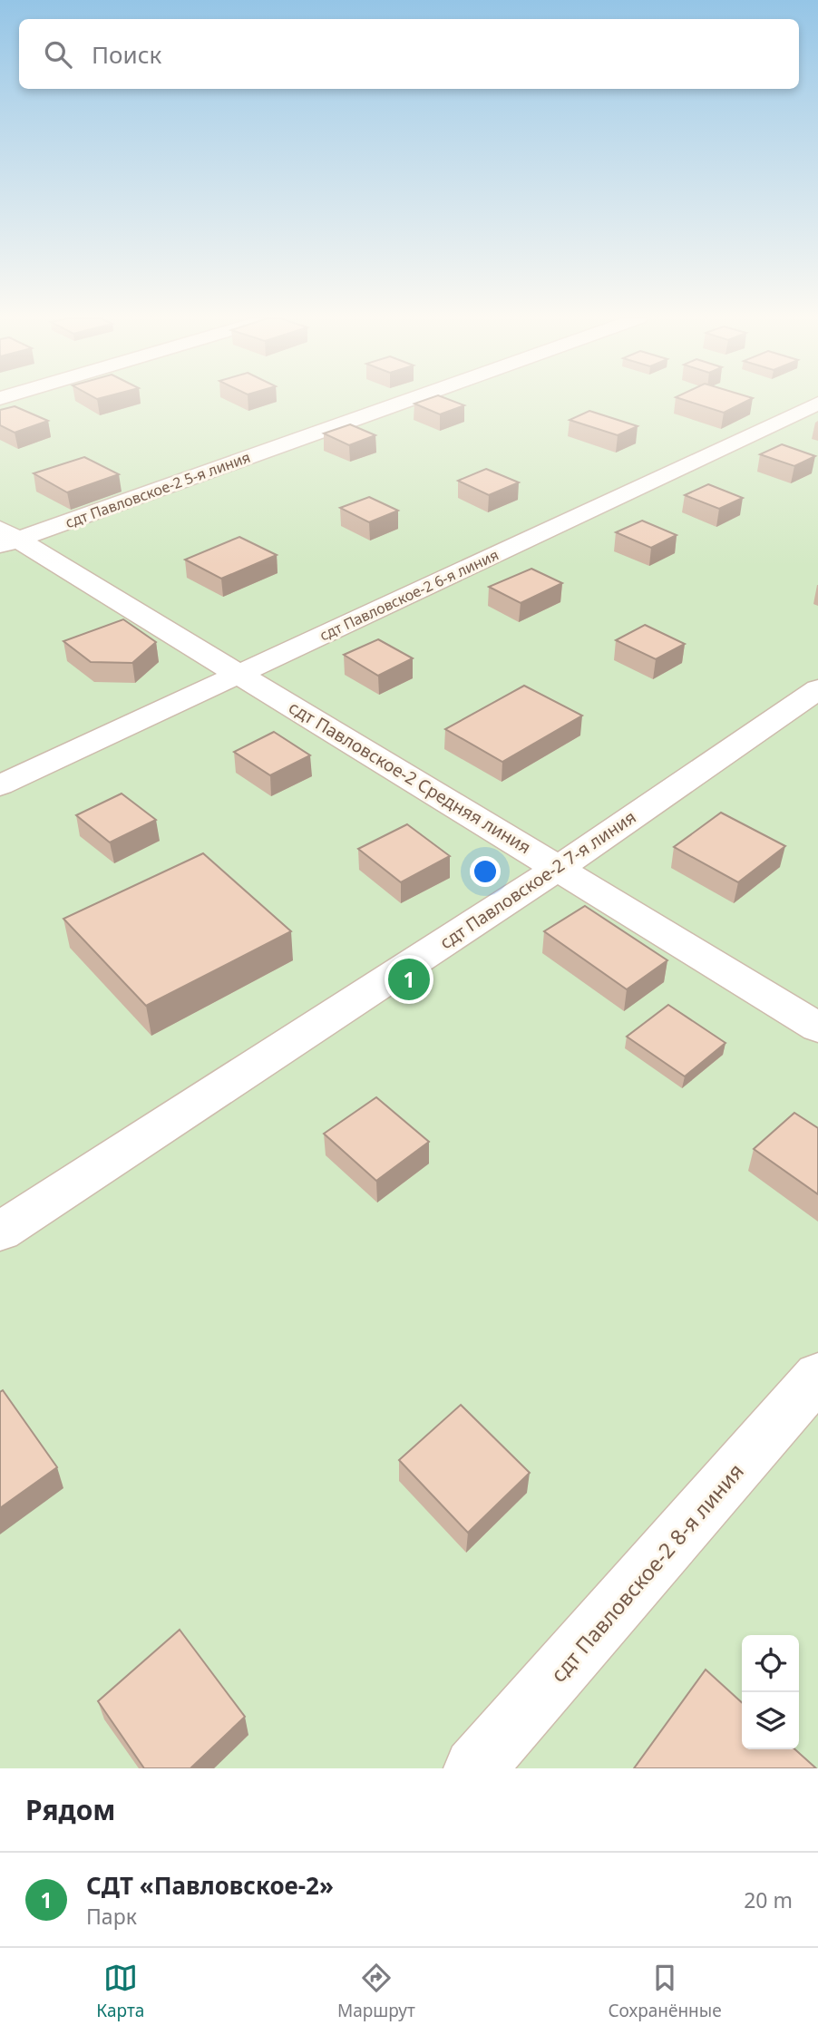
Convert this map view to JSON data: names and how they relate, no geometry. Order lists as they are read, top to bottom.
{
  "streets": {
    "lane": [
      "сдт Павловское-2 5-я линия",
      "сдт Павловское-2 6-я линия",
      "сдт Павловское-2 Средняя линия",
      "сдт Павловское-2 7-я линия",
      "сдт Павловское-2 8-я линия"
    ]
  },
  "crossings": [
    ["сдт Павловское-2 5-я линия", "сдт Павловское-2 Средняя линия"],
    ["сдт Павловское-2 6-я линия", "сдт Павловское-2 Средняя линия"],
    ["сдт Павловское-2 Средняя линия", "сдт Павловское-2 7-я линия"]
  ],
  "page": {
    "search": "Поиск",
    "pins": "1",
    "heading": "Рядом",
    "list": [
      {
        "mark": "1",
        "name": "СДТ «Павловское-2»",
        "note": "Парк",
        "value": "20 m"
      }
    ],
    "nav": ["Карта", "Маршрут", "Сохранённые"]
  }
}
